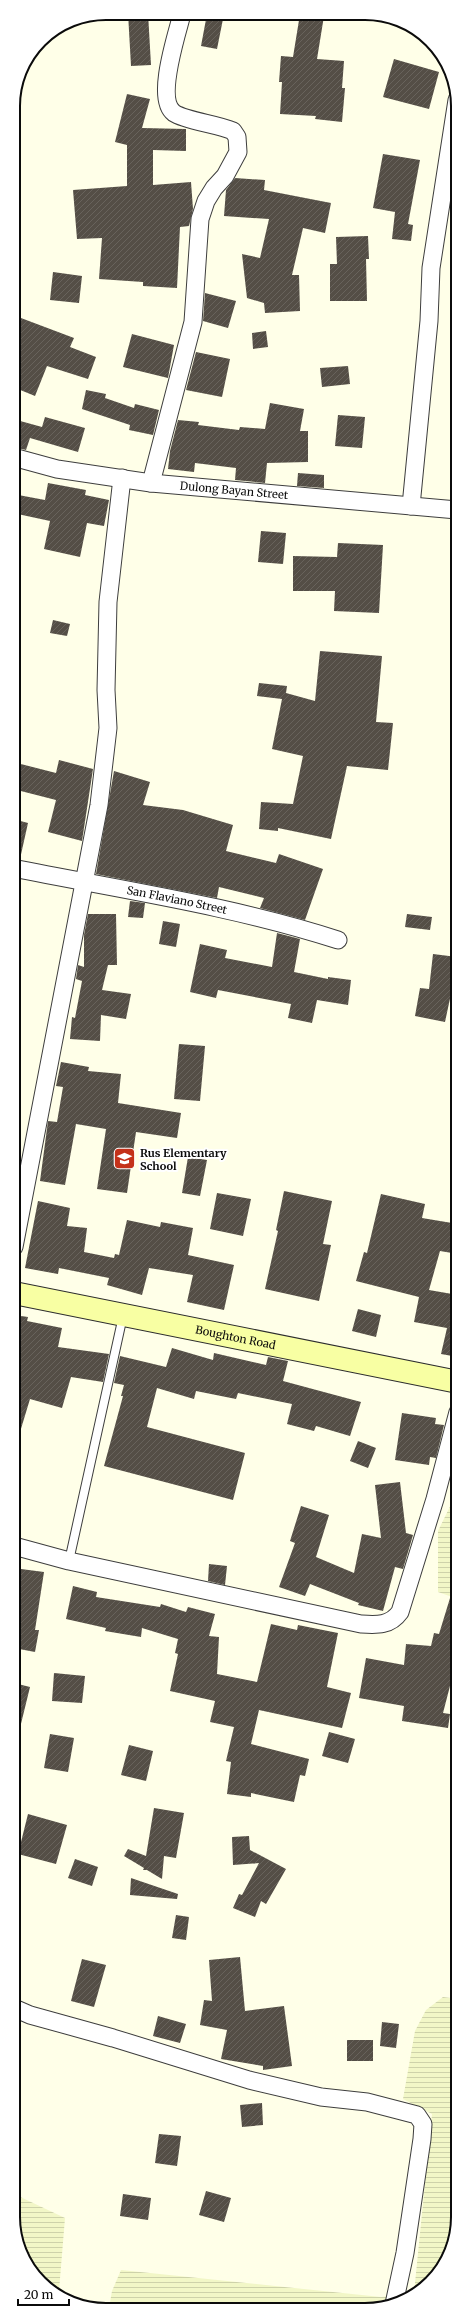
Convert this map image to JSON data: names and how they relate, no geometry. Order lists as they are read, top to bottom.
{
  "streets": {
    "main road": ["Boughton Road"],
    "street": ["Dulong Bayan Street", "San Flaviano Street"]
  },
  "places": {
    "school or university": ["Rus Elementary School"]
  },
  "scale_bar": "20 m"
}
